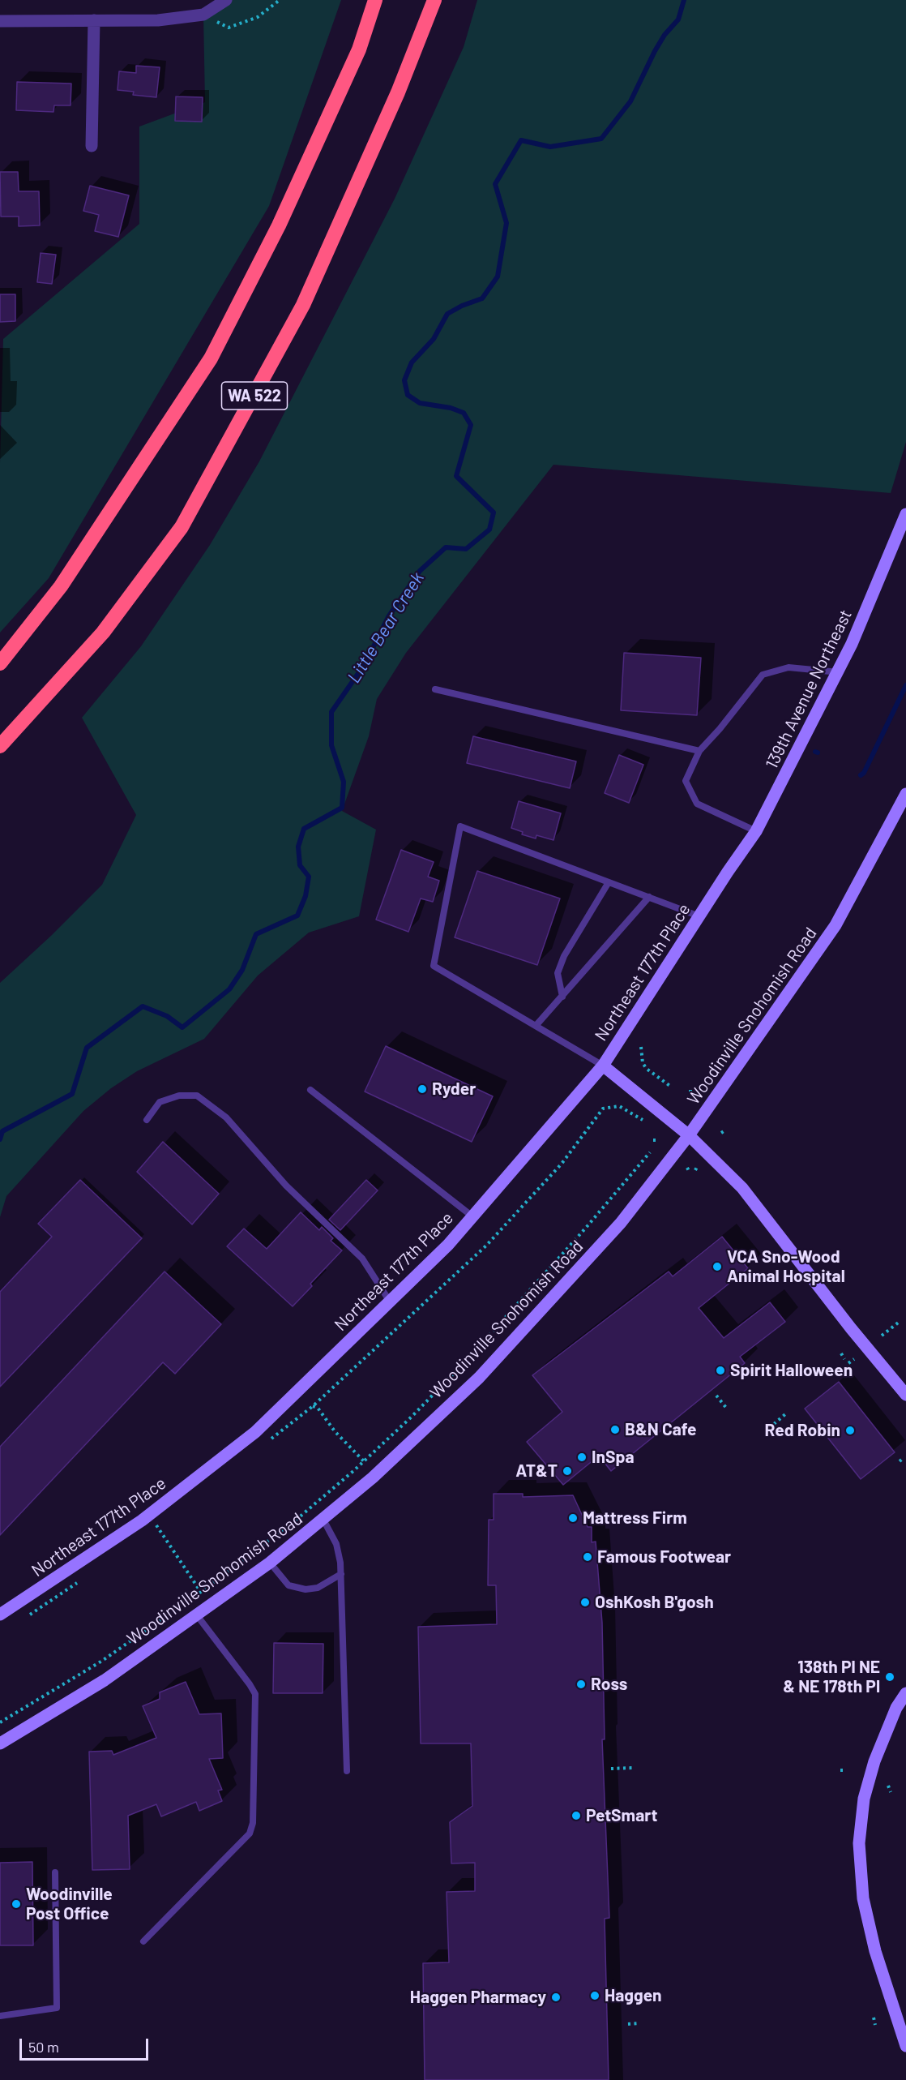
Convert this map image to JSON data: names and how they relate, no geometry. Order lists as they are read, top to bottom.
{
  "streets": {
    "highway": ["WA 522"],
    "street": ["139th Avenue Northeast", "Northeast 177th Place", "Woodinville Snohomish Road"]
  },
  "crossings": [
    ["139th Avenue Northeast", "Northeast 177th Place"]
  ],
  "water": ["Little Bear Creek"],
  "places": [
    "Ryder",
    "VCA Sno-Wood Animal Hospital",
    "Spirit Halloween",
    "B&N Cafe",
    "Red Robin",
    "InSpa",
    "AT&T",
    "Mattress Firm",
    "Famous Footwear",
    "OshKosh B'gosh",
    "138th Pl NE & NE 178th Pl",
    "Ross",
    "PetSmart",
    "Woodinville Post Office",
    "Haggen",
    "Haggen Pharmacy"
  ],
  "scale_bar": "50 m"
}
